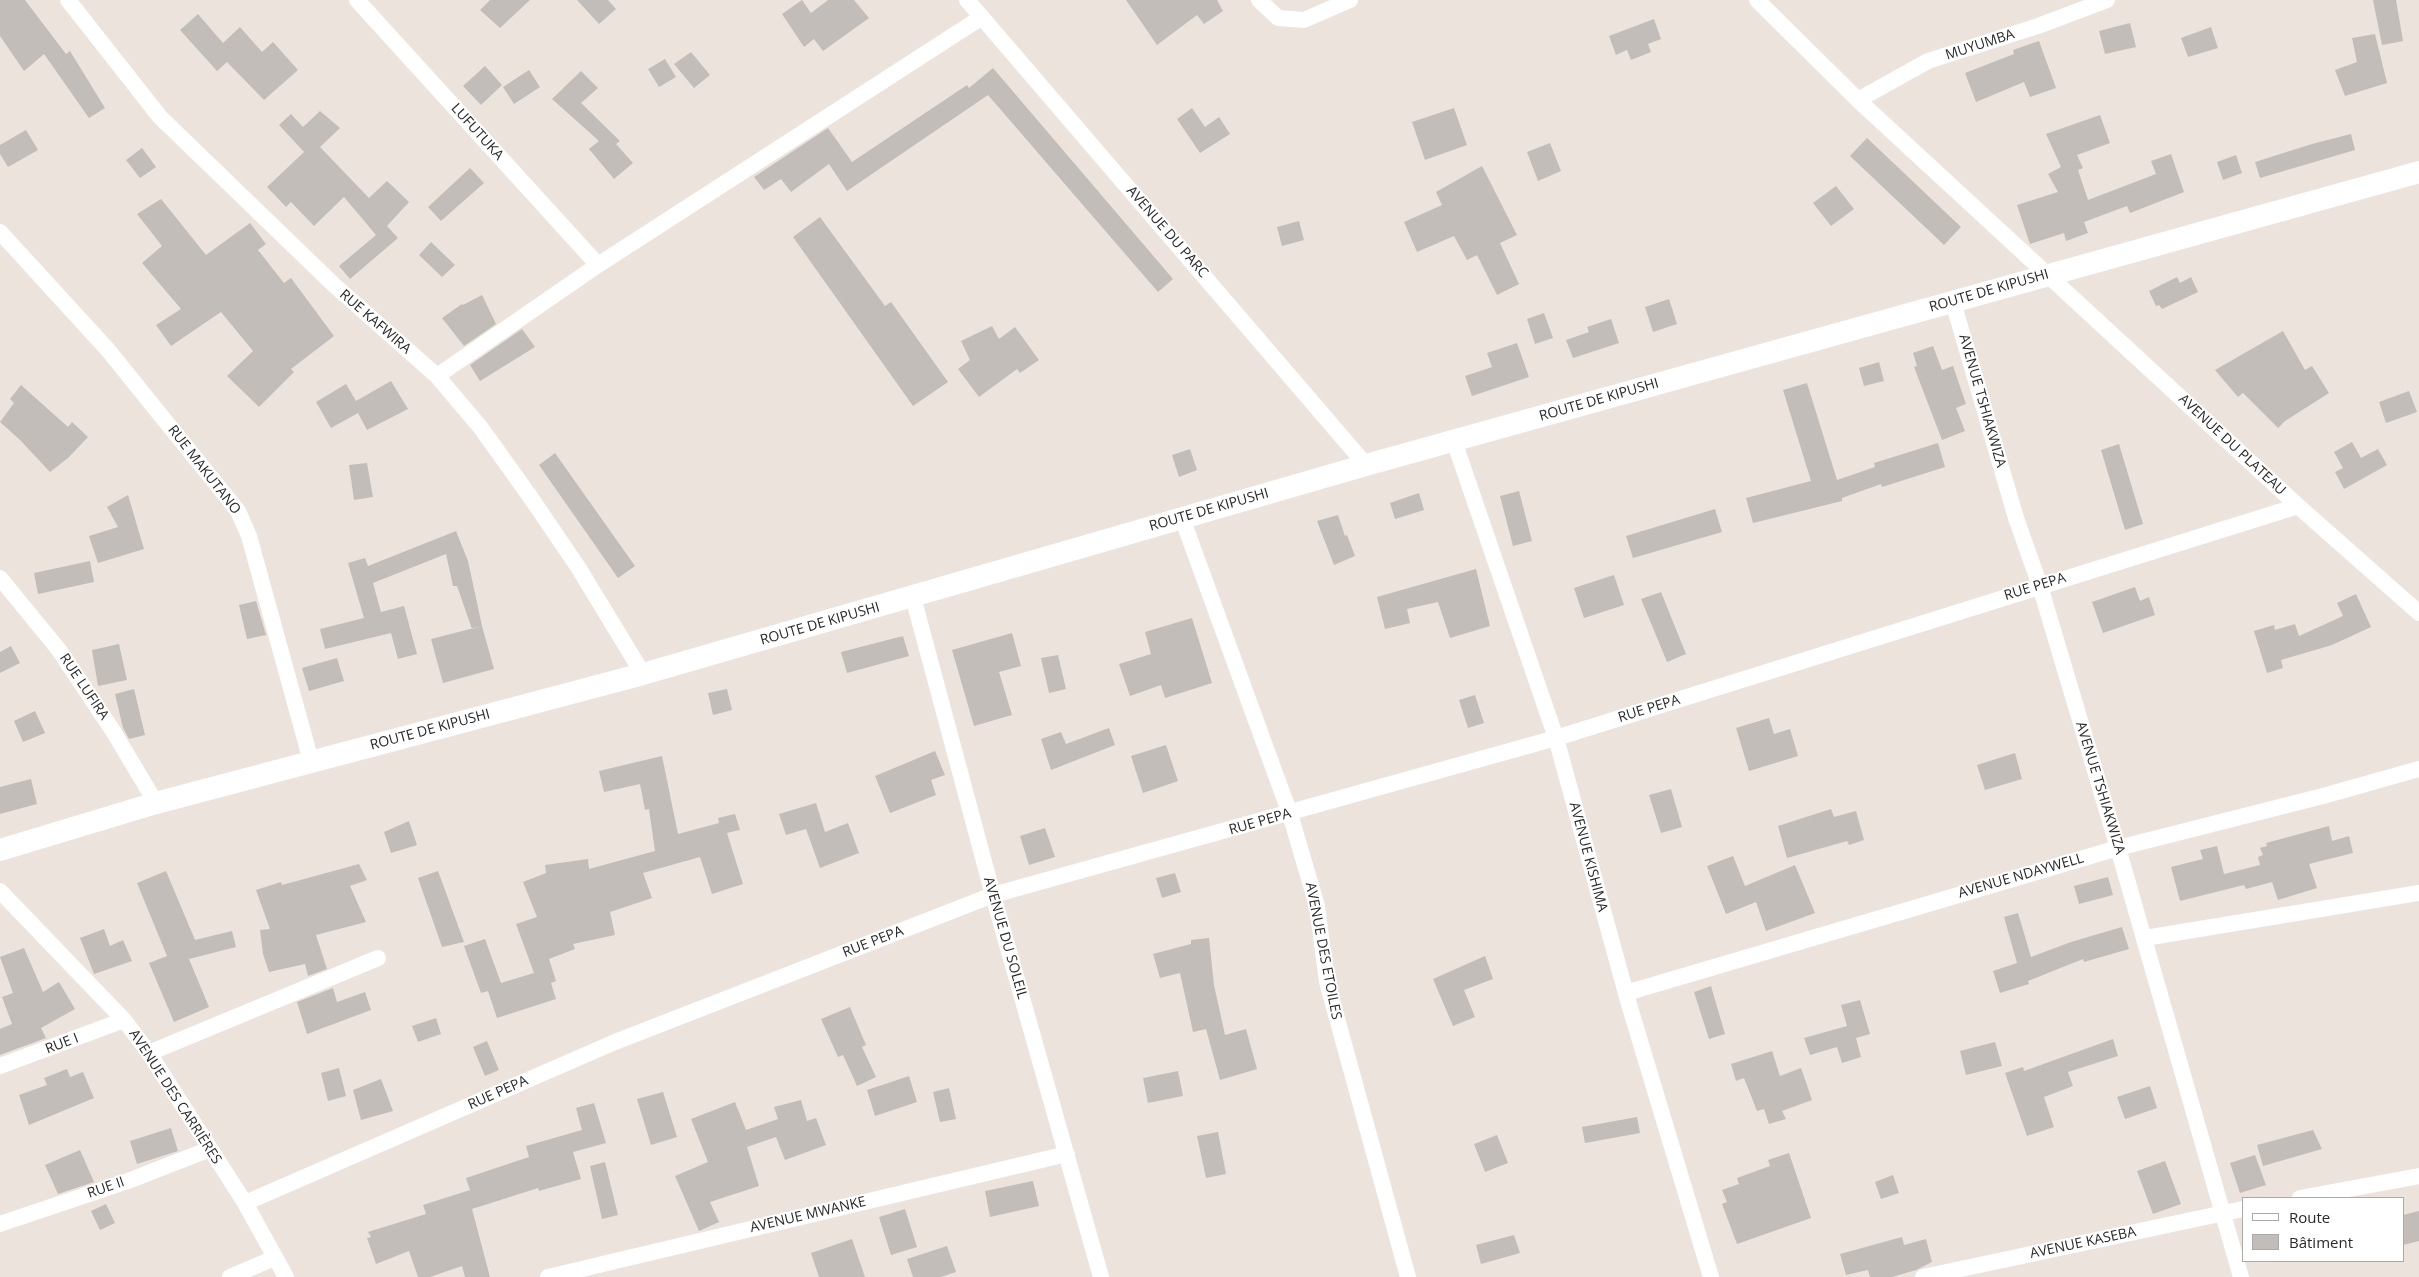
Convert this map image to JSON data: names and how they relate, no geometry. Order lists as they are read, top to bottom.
{
  "streets": {
    "main road": ["ROUTE DE KIPUSHI"],
    "street": [
      "MUYUMBA",
      "LUFUTUKA",
      "AVENUE DU PARC",
      "RUE KAFWIRA",
      "AVENUE TSHIAKWIZA",
      "AVENUE DU PLATEAU",
      "RUE MAKUTANO",
      "RUE PEPA",
      "RUE LUFIRA",
      "AVENUE KISHIMA",
      "AVENUE NDAYWELL",
      "AVENUE DU SOLEIL",
      "AVENUE DES ETOILES",
      "RUE I",
      "AVENUE DES CARRIÈRES",
      "RUE II",
      "AVENUE MWANKE",
      "AVENUE KASEBA"
    ]
  },
  "crossings": [
    ["MUYUMBA", "AVENUE DU PLATEAU"],
    ["AVENUE DU PARC", "ROUTE DE KIPUSHI"],
    ["ROUTE DE KIPUSHI", "RUE KAFWIRA"],
    ["ROUTE DE KIPUSHI", "AVENUE TSHIAKWIZA"],
    ["ROUTE DE KIPUSHI", "AVENUE DU PLATEAU"],
    ["ROUTE DE KIPUSHI", "RUE MAKUTANO"],
    ["ROUTE DE KIPUSHI", "RUE LUFIRA"],
    ["ROUTE DE KIPUSHI", "AVENUE KISHIMA"],
    ["ROUTE DE KIPUSHI", "AVENUE DU SOLEIL"],
    ["ROUTE DE KIPUSHI", "AVENUE DES ETOILES"],
    ["AVENUE TSHIAKWIZA", "RUE PEPA"],
    ["AVENUE TSHIAKWIZA", "AVENUE NDAYWELL"],
    ["AVENUE TSHIAKWIZA", "AVENUE KASEBA"],
    ["AVENUE DU PLATEAU", "RUE PEPA"],
    ["RUE PEPA", "AVENUE KISHIMA"],
    ["RUE PEPA", "AVENUE DU SOLEIL"],
    ["RUE PEPA", "AVENUE DES ETOILES"],
    ["RUE PEPA", "AVENUE DES CARRIÈRES"],
    ["AVENUE KISHIMA", "AVENUE NDAYWELL"],
    ["AVENUE DU SOLEIL", "AVENUE MWANKE"],
    ["RUE I", "AVENUE DES CARRIÈRES"],
    ["AVENUE DES CARRIÈRES", "RUE II"]
  ],
  "legend": ["Route", "Bâtiment"]
}
